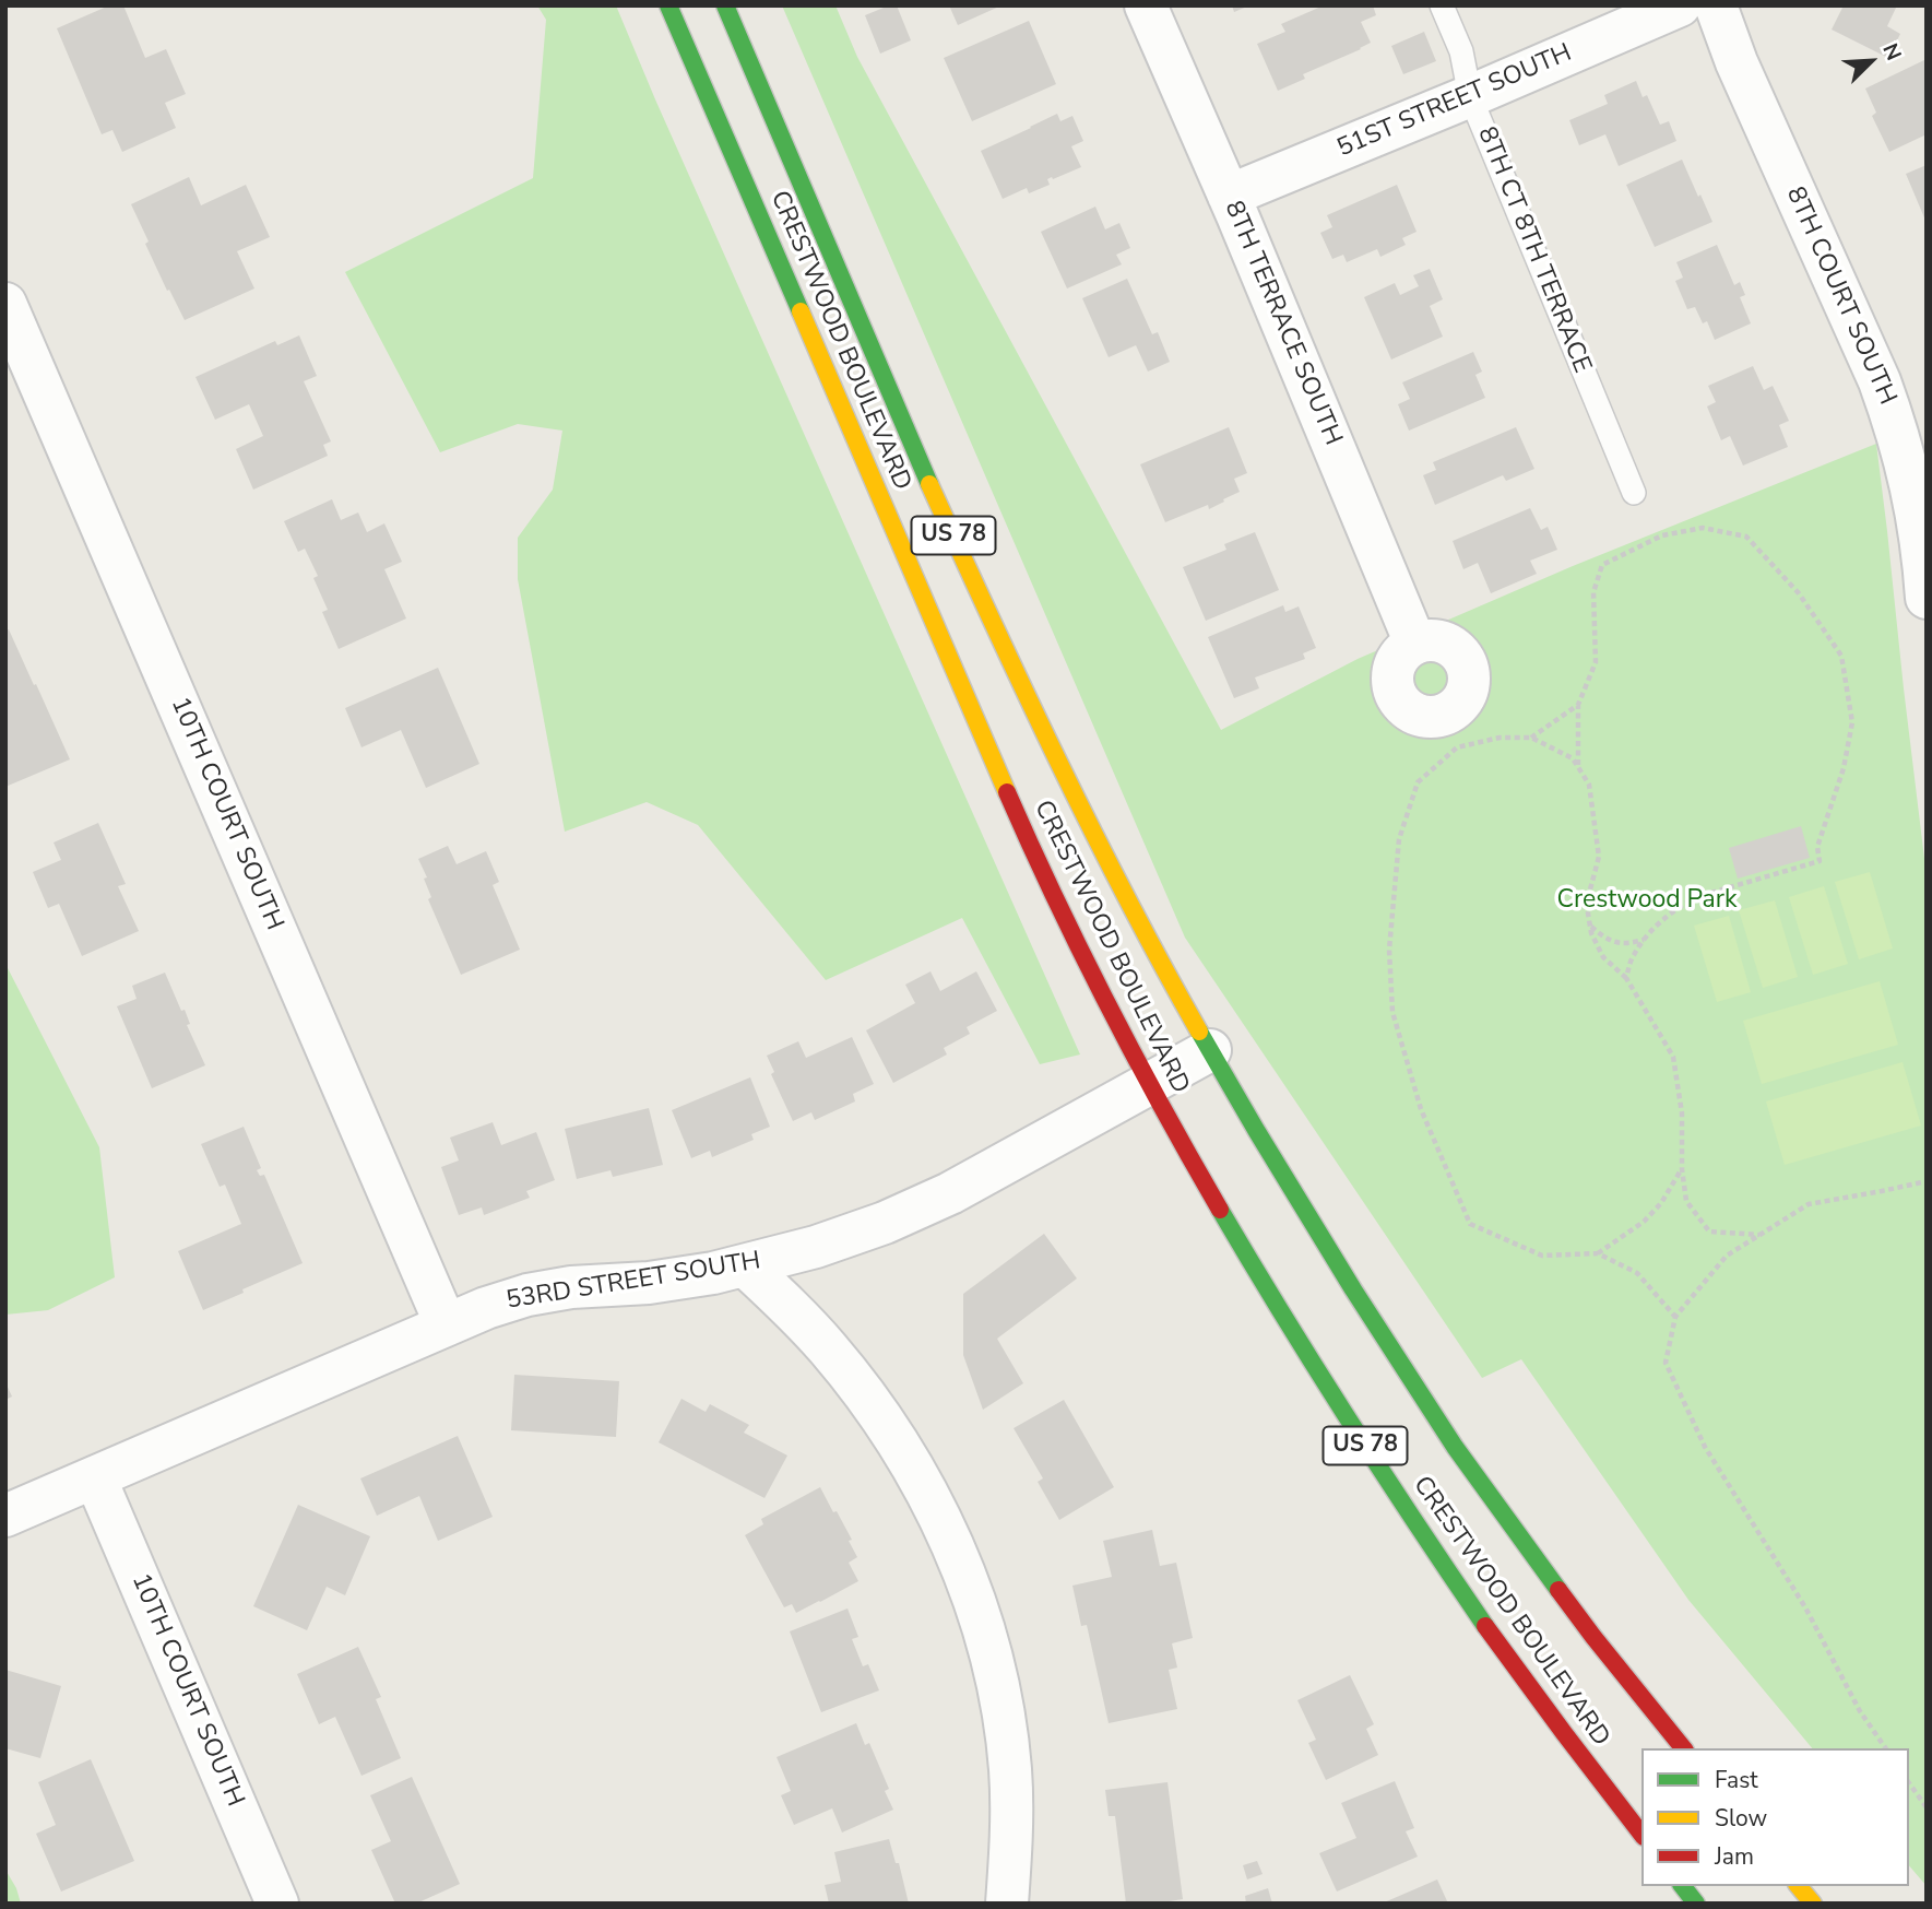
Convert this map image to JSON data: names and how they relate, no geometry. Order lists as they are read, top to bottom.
{
  "streets": {
    "main road": ["CRESTWOOD BOULEVARD", "US 78"],
    "street": [
      "51ST STREET SOUTH",
      "8TH COURT SOUTH",
      "8TH TERRACE SOUTH",
      "10TH COURT SOUTH",
      "53RD STREET SOUTH"
    ],
    "lane": ["8TH CT 8TH TERRACE"]
  },
  "crossings": [
    ["51ST STREET SOUTH", "8TH CT 8TH TERRACE"],
    ["51ST STREET SOUTH", "8TH TERRACE SOUTH"],
    ["CRESTWOOD BOULEVARD", "53RD STREET SOUTH"],
    ["10TH COURT SOUTH", "53RD STREET SOUTH"]
  ],
  "parks": ["Crestwood Park"],
  "legend": ["Fast", "Slow", "Jam"],
  "north": "top right"
}
